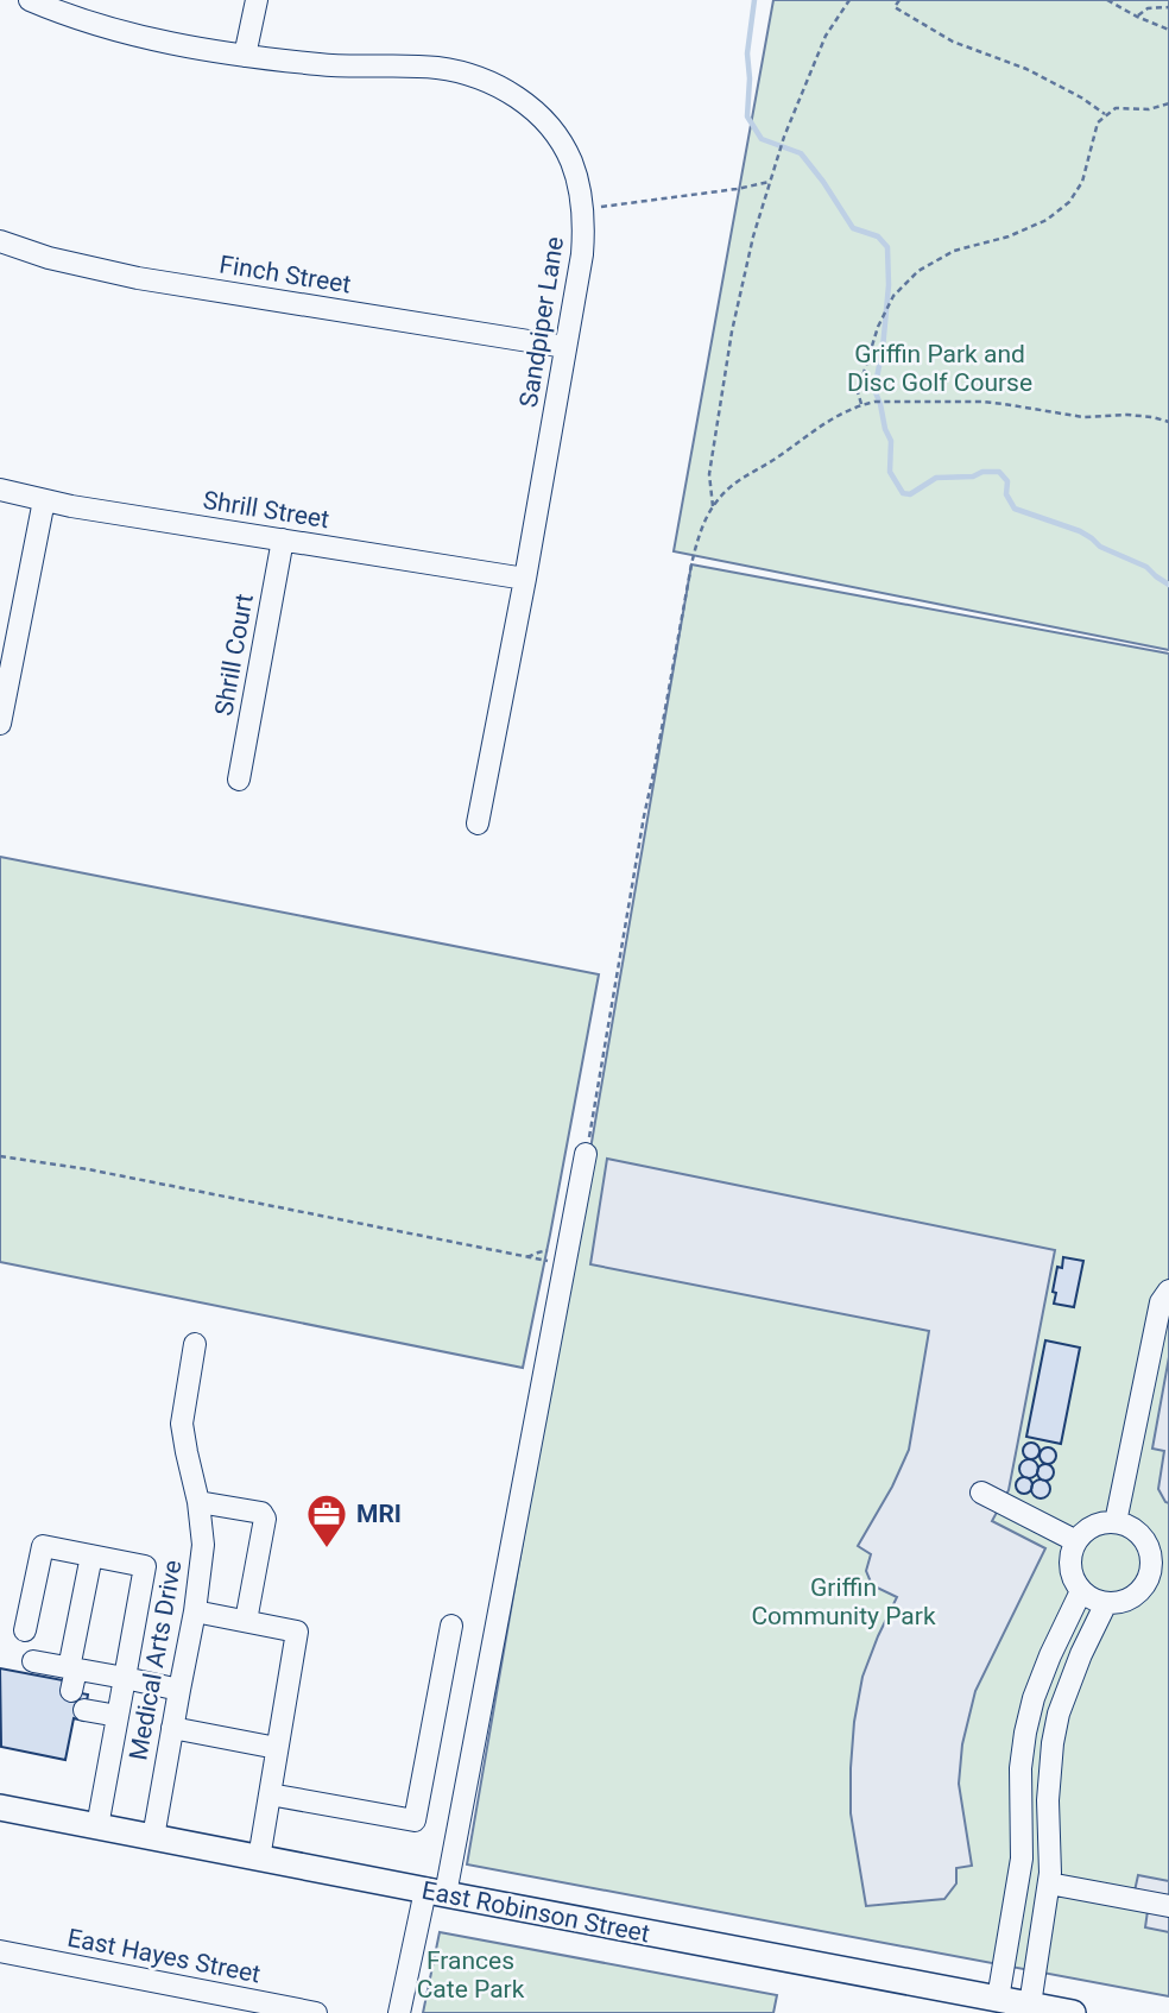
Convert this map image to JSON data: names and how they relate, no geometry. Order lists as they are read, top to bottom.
{
  "streets": {
    "main road": ["East Robinson Street"],
    "street": [
      "Finch Street",
      "Sandpiper Lane",
      "Shrill Street",
      "Shrill Court",
      "Medical Arts Drive",
      "East Hayes Street"
    ]
  },
  "crossings": [
    ["Finch Street", "Sandpiper Lane"],
    ["Sandpiper Lane", "Shrill Street"],
    ["Shrill Street", "Shrill Court"],
    ["Medical Arts Drive", "East Robinson Street"]
  ],
  "parks": ["Griffin Park and Disc Golf Course", "Griffin Community Park", "Frances Cate Park"],
  "places": {
    "office": ["MRI"]
  }
}
